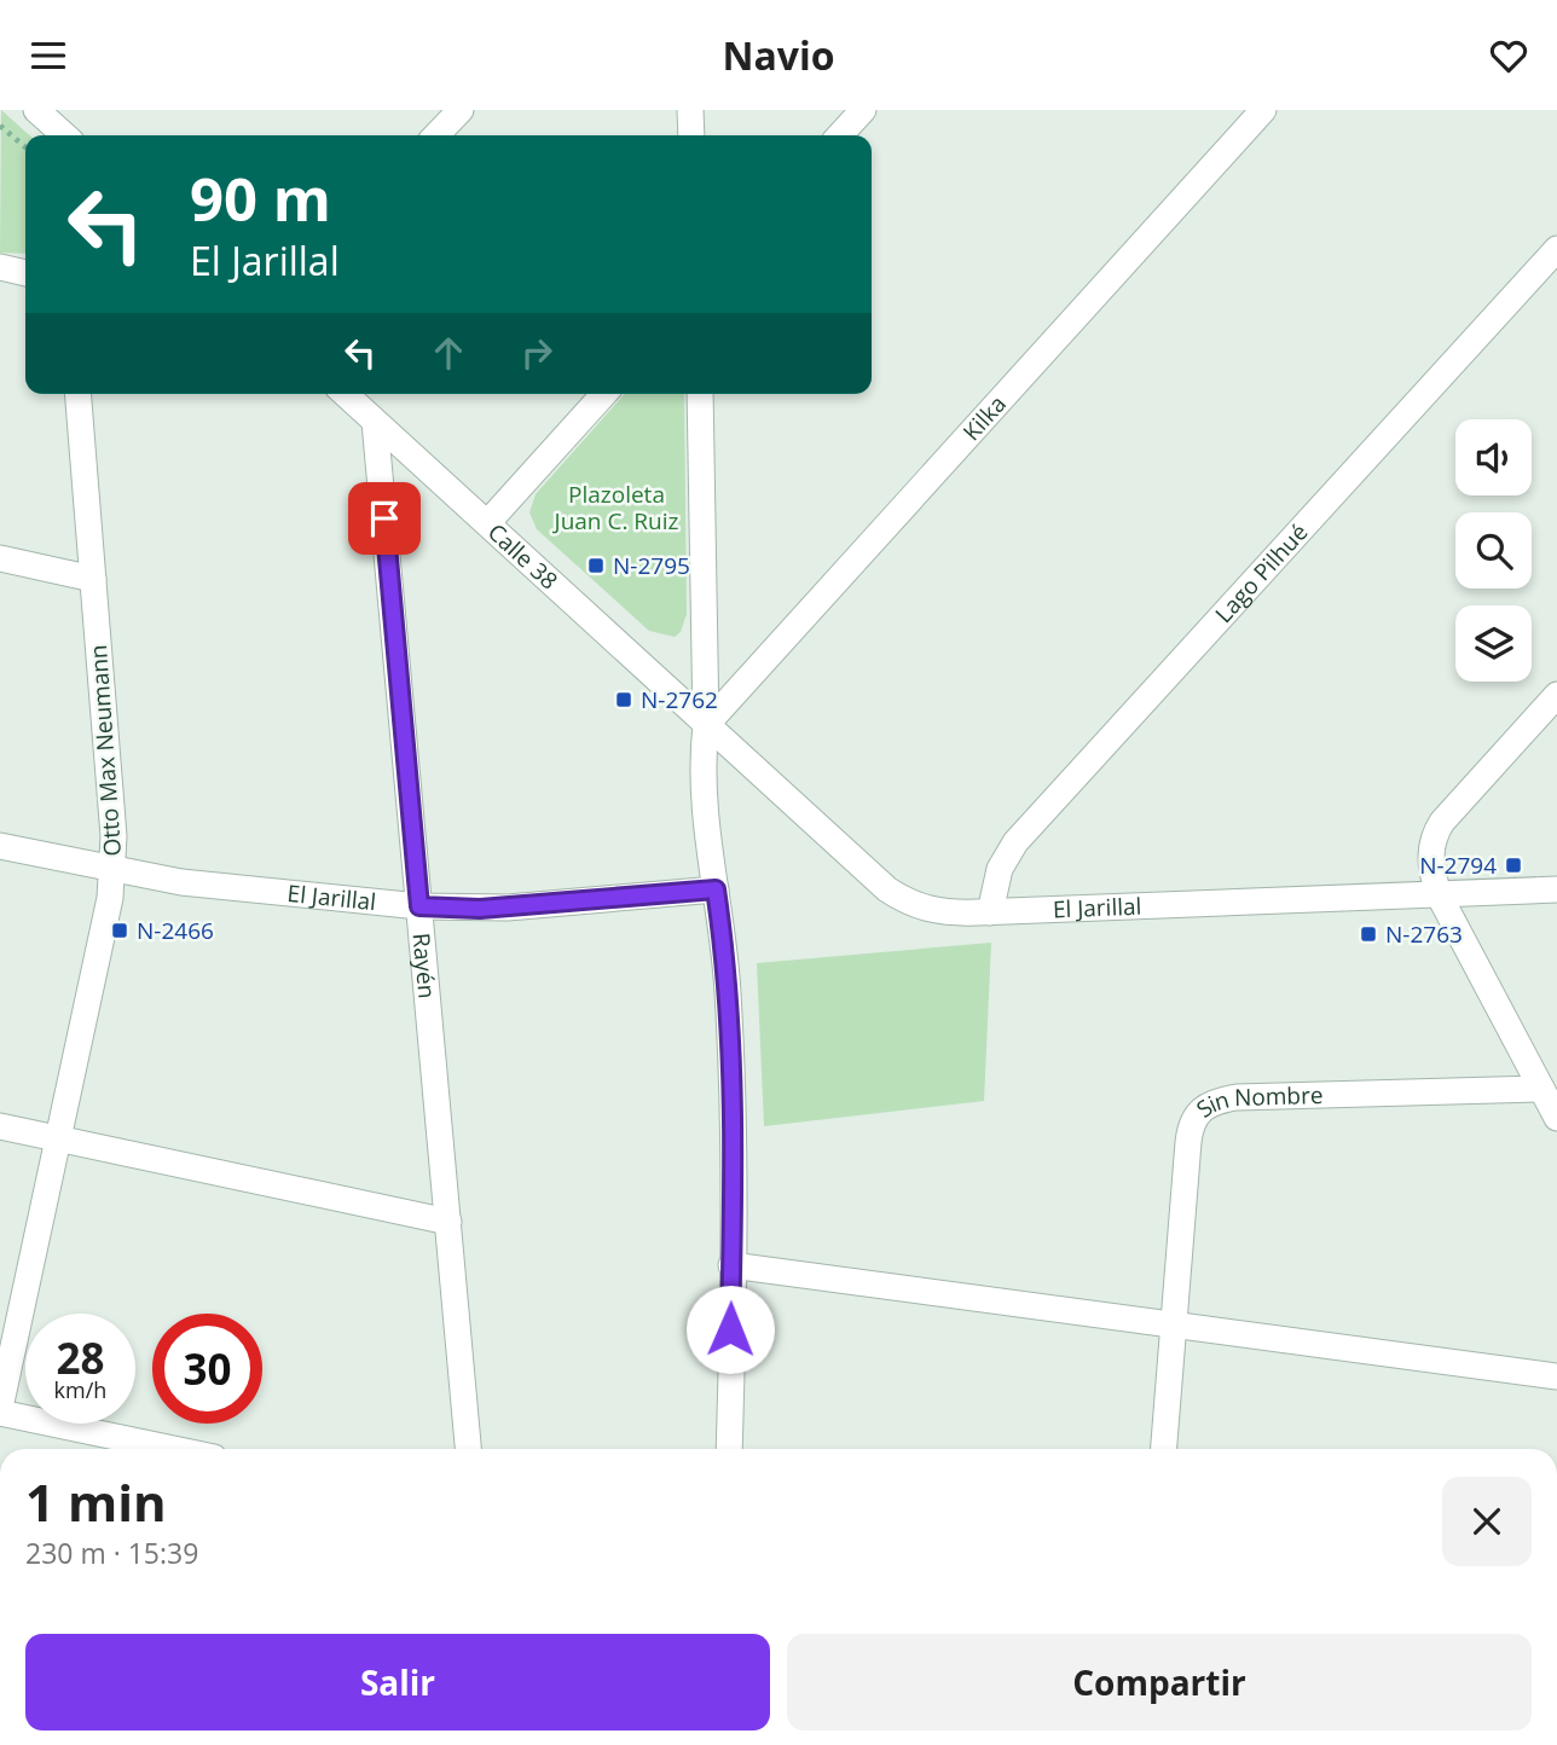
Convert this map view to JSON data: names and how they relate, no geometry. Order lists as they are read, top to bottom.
{
  "streets": {
    "street": [
      "Kilka",
      "Calle 38",
      "Lago Pilhué",
      "Otto Max Neumann",
      "El Jarillal",
      "Rayén",
      "Sin Nombre"
    ]
  },
  "crossings": [
    ["Kilka", "Calle 38"],
    ["Kilka", "El Jarillal"],
    ["Calle 38", "El Jarillal"],
    ["Calle 38", "Rayén"],
    ["Lago Pilhué", "El Jarillal"],
    ["Otto Max Neumann", "El Jarillal"],
    ["El Jarillal", "Rayén"]
  ],
  "parks": ["Plazoleta Juan C. Ruiz"],
  "places": {
    "transit": [
      "N-2795",
      "N-2762",
      "N-2794",
      "N-2466",
      "N-2763"
    ]
  },
  "page": {
    "header": "Navio",
    "turn": ["90 m", "El Jarillal"],
    "speed": "28 km/h",
    "limit": "30",
    "heading": ["1 min", "230 m · 15:39"],
    "buttons": ["Salir", "Compartir"]
  }
}
